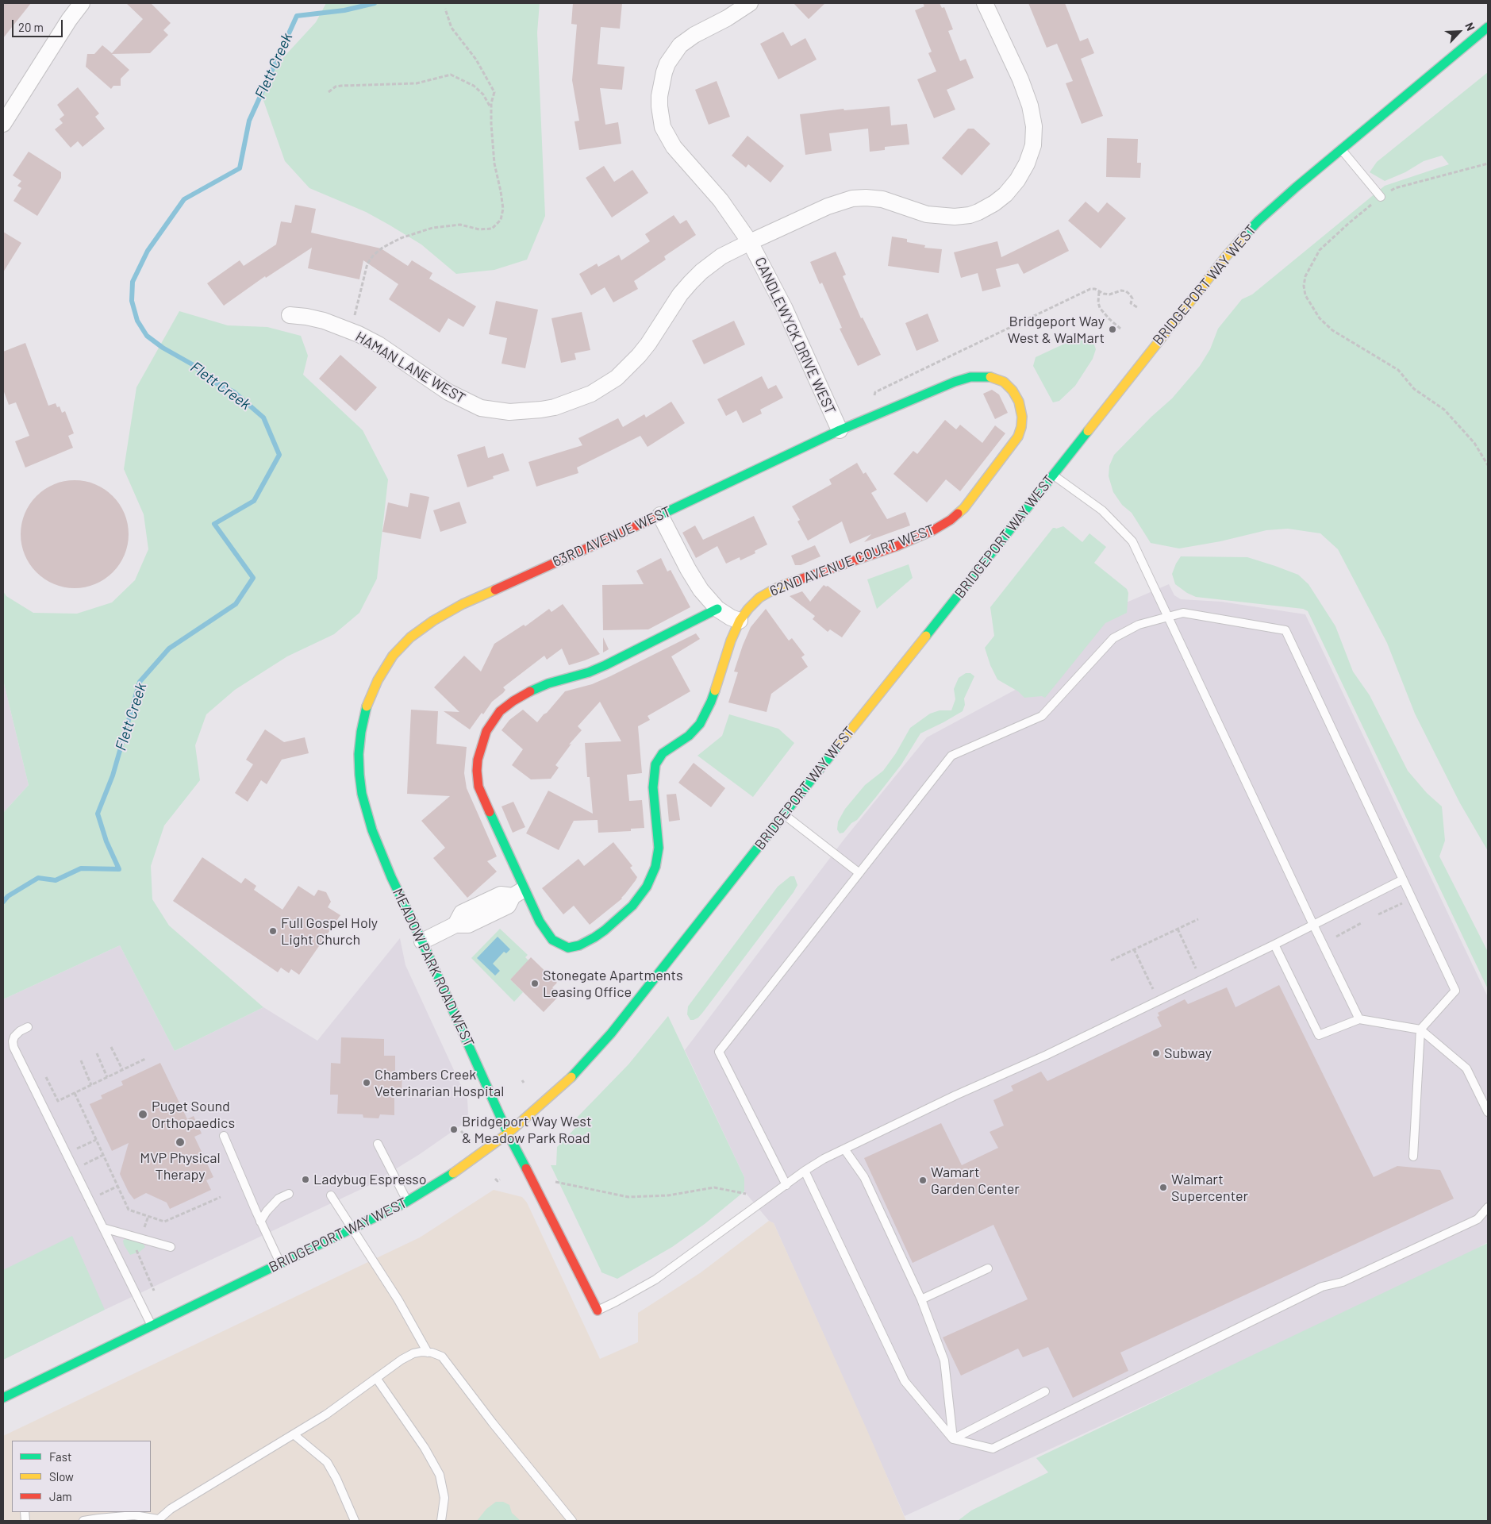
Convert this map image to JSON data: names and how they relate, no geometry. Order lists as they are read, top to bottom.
{
  "streets": {
    "street": [
      "BRIDGEPORT WAY WEST",
      "CANDLEWYCK DRIVE WEST",
      "HAMAN LANE WEST",
      "63RD AVENUE WEST",
      "62ND AVENUE COURT WEST",
      "MEADOW PARK ROAD WEST"
    ]
  },
  "crossings": [
    ["BRIDGEPORT WAY WEST", "MEADOW PARK ROAD WEST"],
    ["CANDLEWYCK DRIVE WEST", "HAMAN LANE WEST"],
    ["CANDLEWYCK DRIVE WEST", "63RD AVENUE WEST"],
    ["63RD AVENUE WEST", "62ND AVENUE COURT WEST"],
    ["63RD AVENUE WEST", "MEADOW PARK ROAD WEST"]
  ],
  "water": ["Flett Creek"],
  "places": [
    "Bridgeport Way West & WalMart",
    "Full Gospel Holy Light Church",
    "Stonegate Apartments Leasing Office",
    "Subway",
    "Chambers Creek Veterinarian Hospital",
    "Puget Sound Orthopaedics",
    "Bridgeport Way West & Meadow Park Road",
    "MVP Physical Therapy",
    "Ladybug Espresso",
    "Wamart Garden Center",
    "Walmart Supercenter"
  ],
  "legend": ["Fast", "Slow", "Jam"],
  "scale_bar": "20 m",
  "north": "top right"
}
